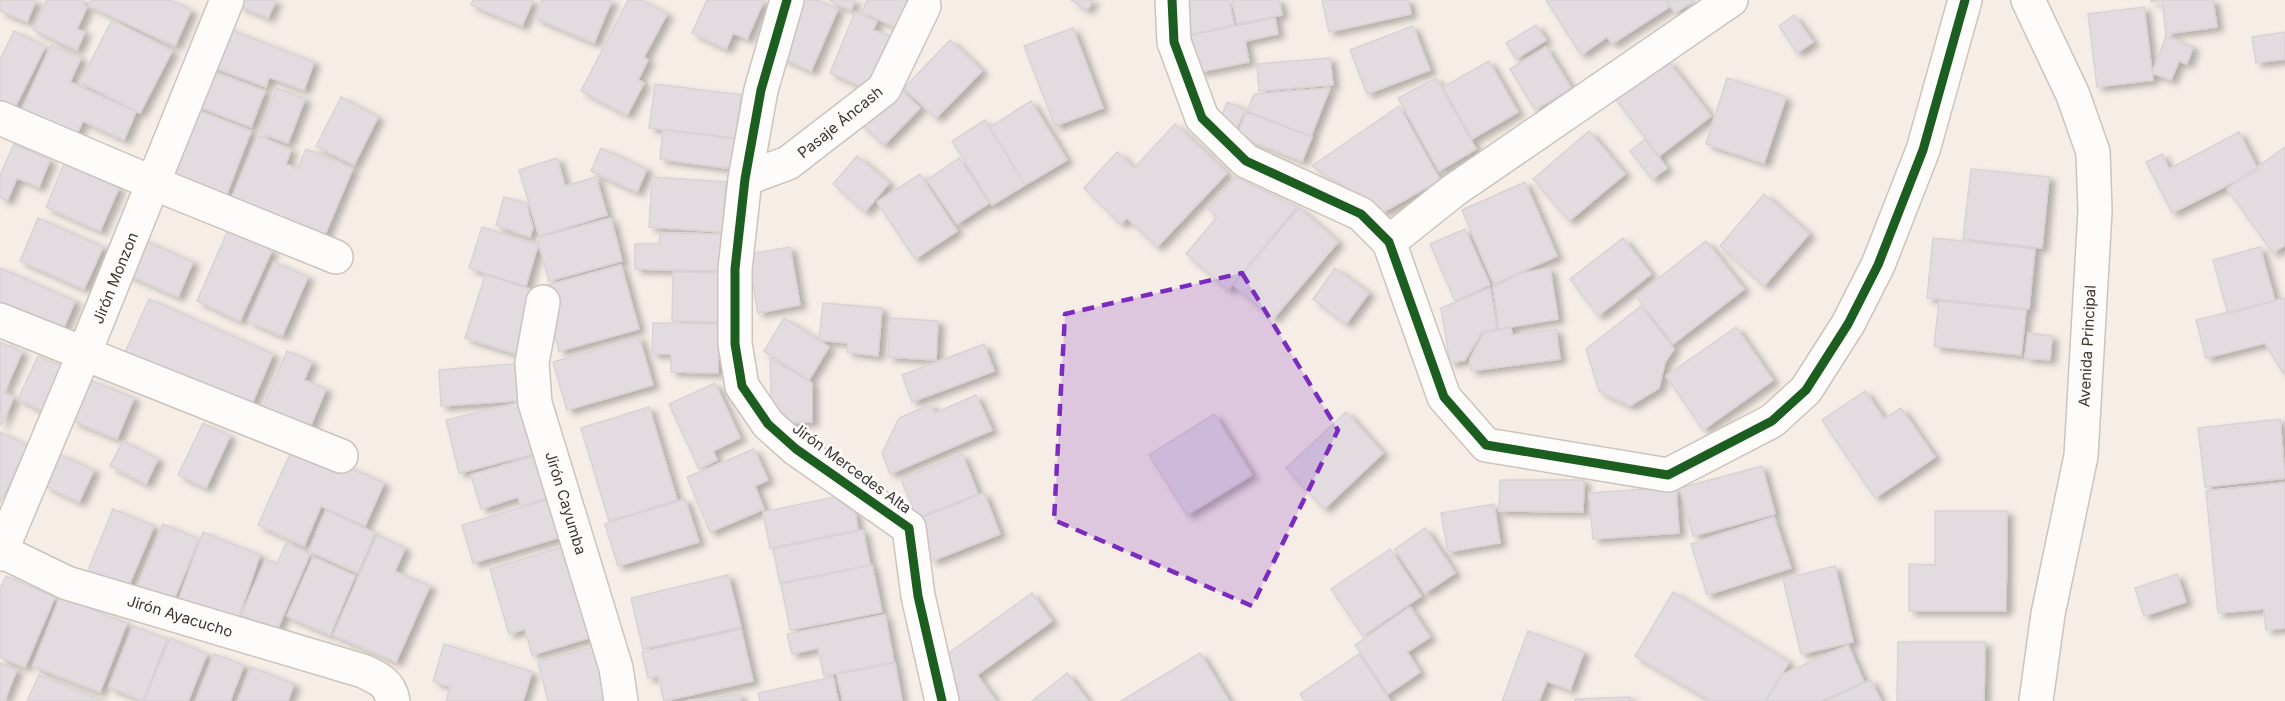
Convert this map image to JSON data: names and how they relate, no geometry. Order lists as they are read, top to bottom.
{
  "streets": {
    "street": [
      "Pasaje Áncash",
      "Jirón Monzon",
      "Avenida Principal",
      "Jirón Mercedes Alta",
      "Jirón Cayumba",
      "Jirón Ayacucho"
    ]
  },
  "crossings": [
    ["Pasaje Áncash", "Jirón Mercedes Alta"],
    ["Jirón Monzon", "Jirón Ayacucho"]
  ]
}
